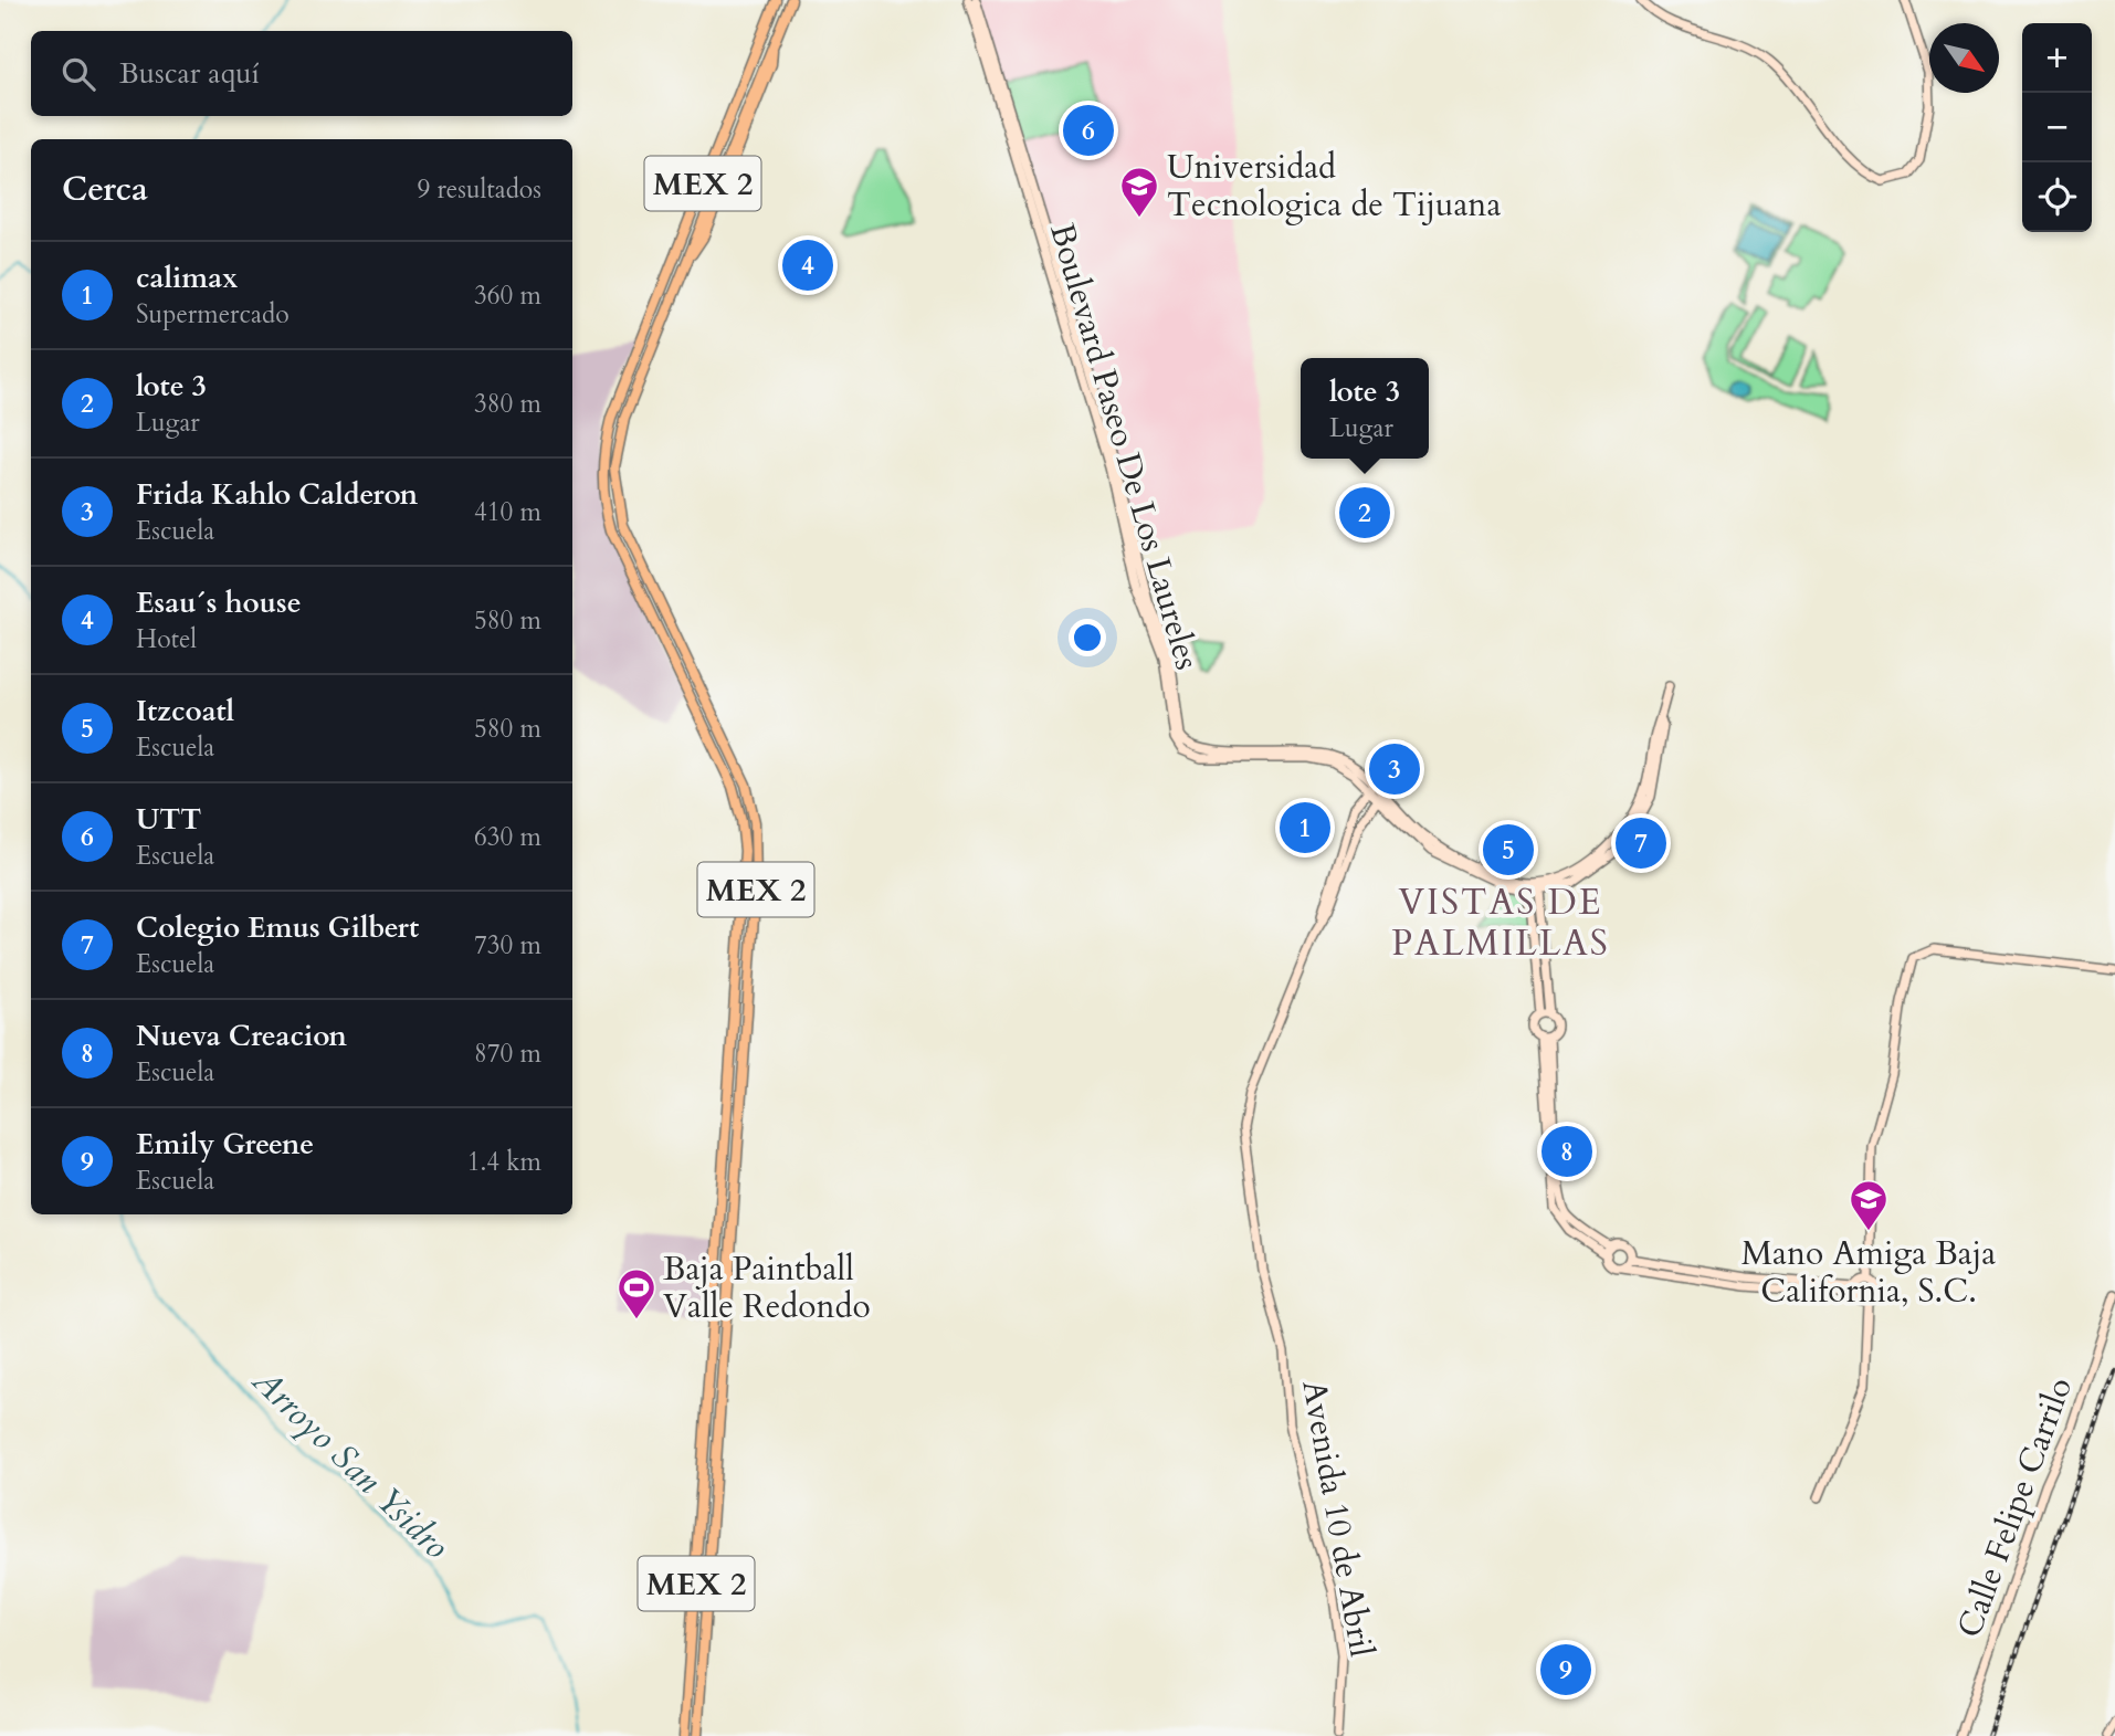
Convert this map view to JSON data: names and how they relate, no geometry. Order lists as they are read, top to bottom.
{
  "streets": {
    "main road": ["MEX 2"],
    "street": ["Boulevard Paseo De Los Laureles", "Calle Felipe Carrilo", "Avenida 10 de Abril"]
  },
  "districts": ["VISTAS DE PALMILLAS"],
  "water": ["Arroyo San Ysidro"],
  "places": {
    "school or university": ["Universidad Tecnologica de Tijuana", "Mano Amiga Baja California, S.C."],
    "sports": ["Baja Paintball Valle Redondo"]
  },
  "north": "bottom right",
  "page": {
    "map_buttons": ["+", "−"],
    "search": "Buscar aquí",
    "pins": [
      "6",
      "4",
      "2",
      "3",
      "1",
      "7",
      "5",
      "8",
      "9"
    ],
    "heading": ["Cerca", "9 resultados"],
    "list": [
      {
        "mark": "1",
        "name": "calimax",
        "note": "Supermercado",
        "value": "360 m"
      },
      {
        "mark": "2",
        "name": "lote 3",
        "note": "Lugar",
        "value": "380 m"
      },
      {
        "mark": "3",
        "name": "Frida Kahlo Calderon",
        "note": "Escuela",
        "value": "410 m"
      },
      {
        "mark": "4",
        "name": "Esau´s house",
        "note": "Hotel",
        "value": "580 m"
      },
      {
        "mark": "5",
        "name": "Itzcoatl",
        "note": "Escuela",
        "value": "580 m"
      },
      {
        "mark": "6",
        "name": "UTT",
        "note": "Escuela",
        "value": "630 m"
      },
      {
        "mark": "7",
        "name": "Colegio Emus Gilbert",
        "note": "Escuela",
        "value": "730 m"
      },
      {
        "mark": "8",
        "name": "Nueva Creacion",
        "note": "Escuela",
        "value": "870 m"
      },
      {
        "mark": "9",
        "name": "Emily Greene",
        "note": "Escuela",
        "value": "1.4 km"
      }
    ],
    "popup": ["lote 3", "Lugar"]
  }
}
